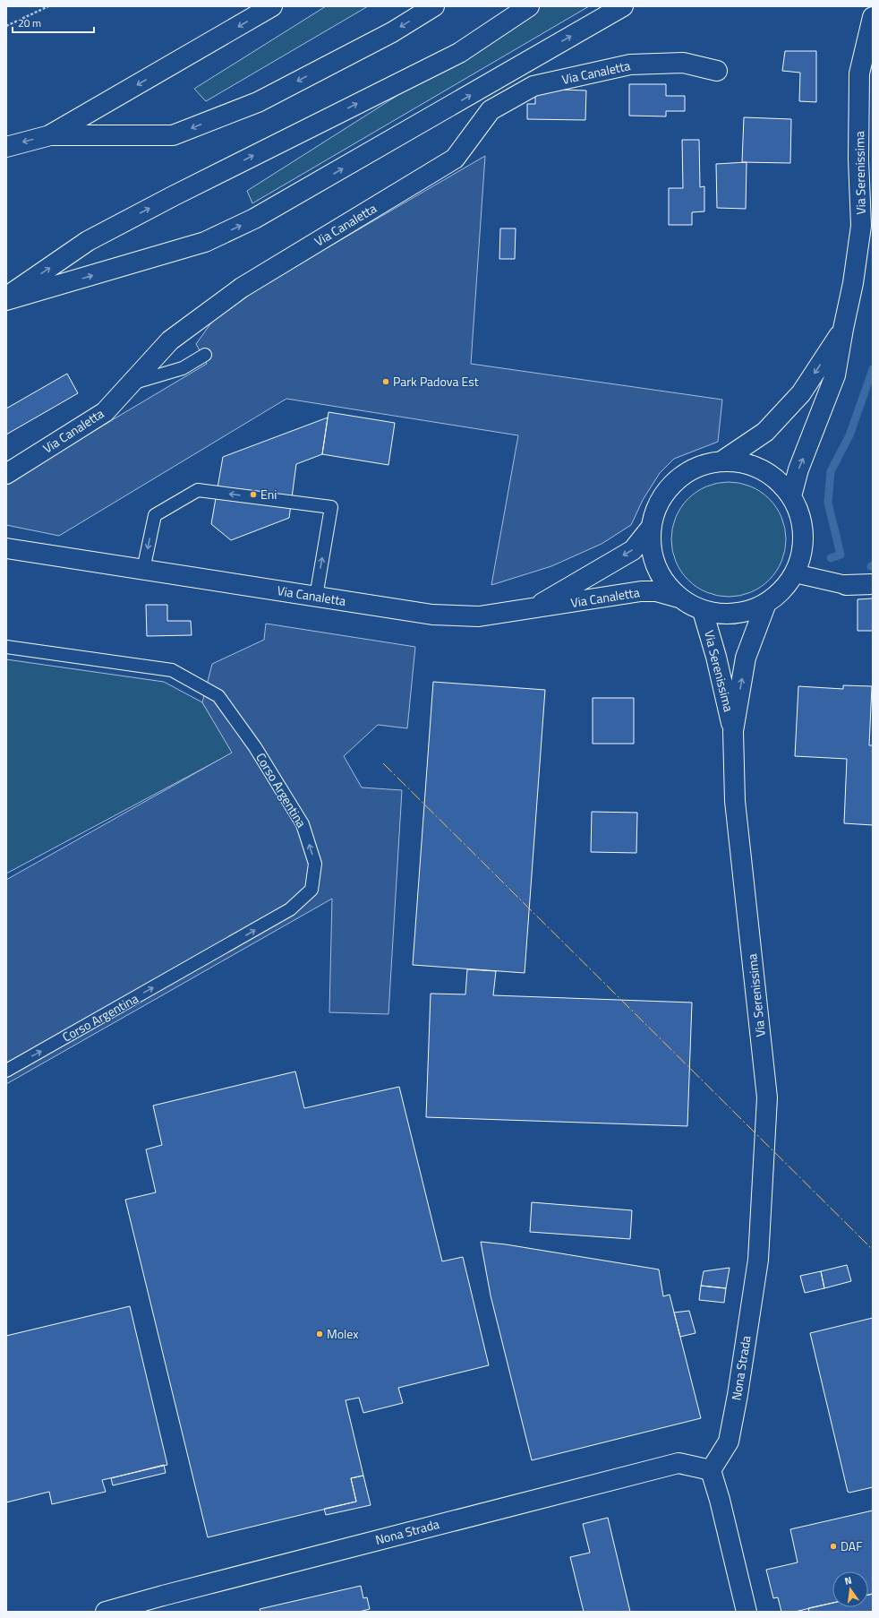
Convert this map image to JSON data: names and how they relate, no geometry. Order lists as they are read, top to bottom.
{
  "streets": {
    "main road": ["Via Canaletta", "Via Serenissima", "Nona Strada"],
    "lane": ["Corso Argentina"]
  },
  "crossings": [
    ["Via Canaletta", "Via Serenissima"],
    ["Via Serenissima", "Nona Strada"]
  ],
  "places": [
    "Park Padova Est",
    "Eni",
    "Molex",
    "DAF"
  ],
  "scale_bar": "20 m",
  "north": "top"
}
